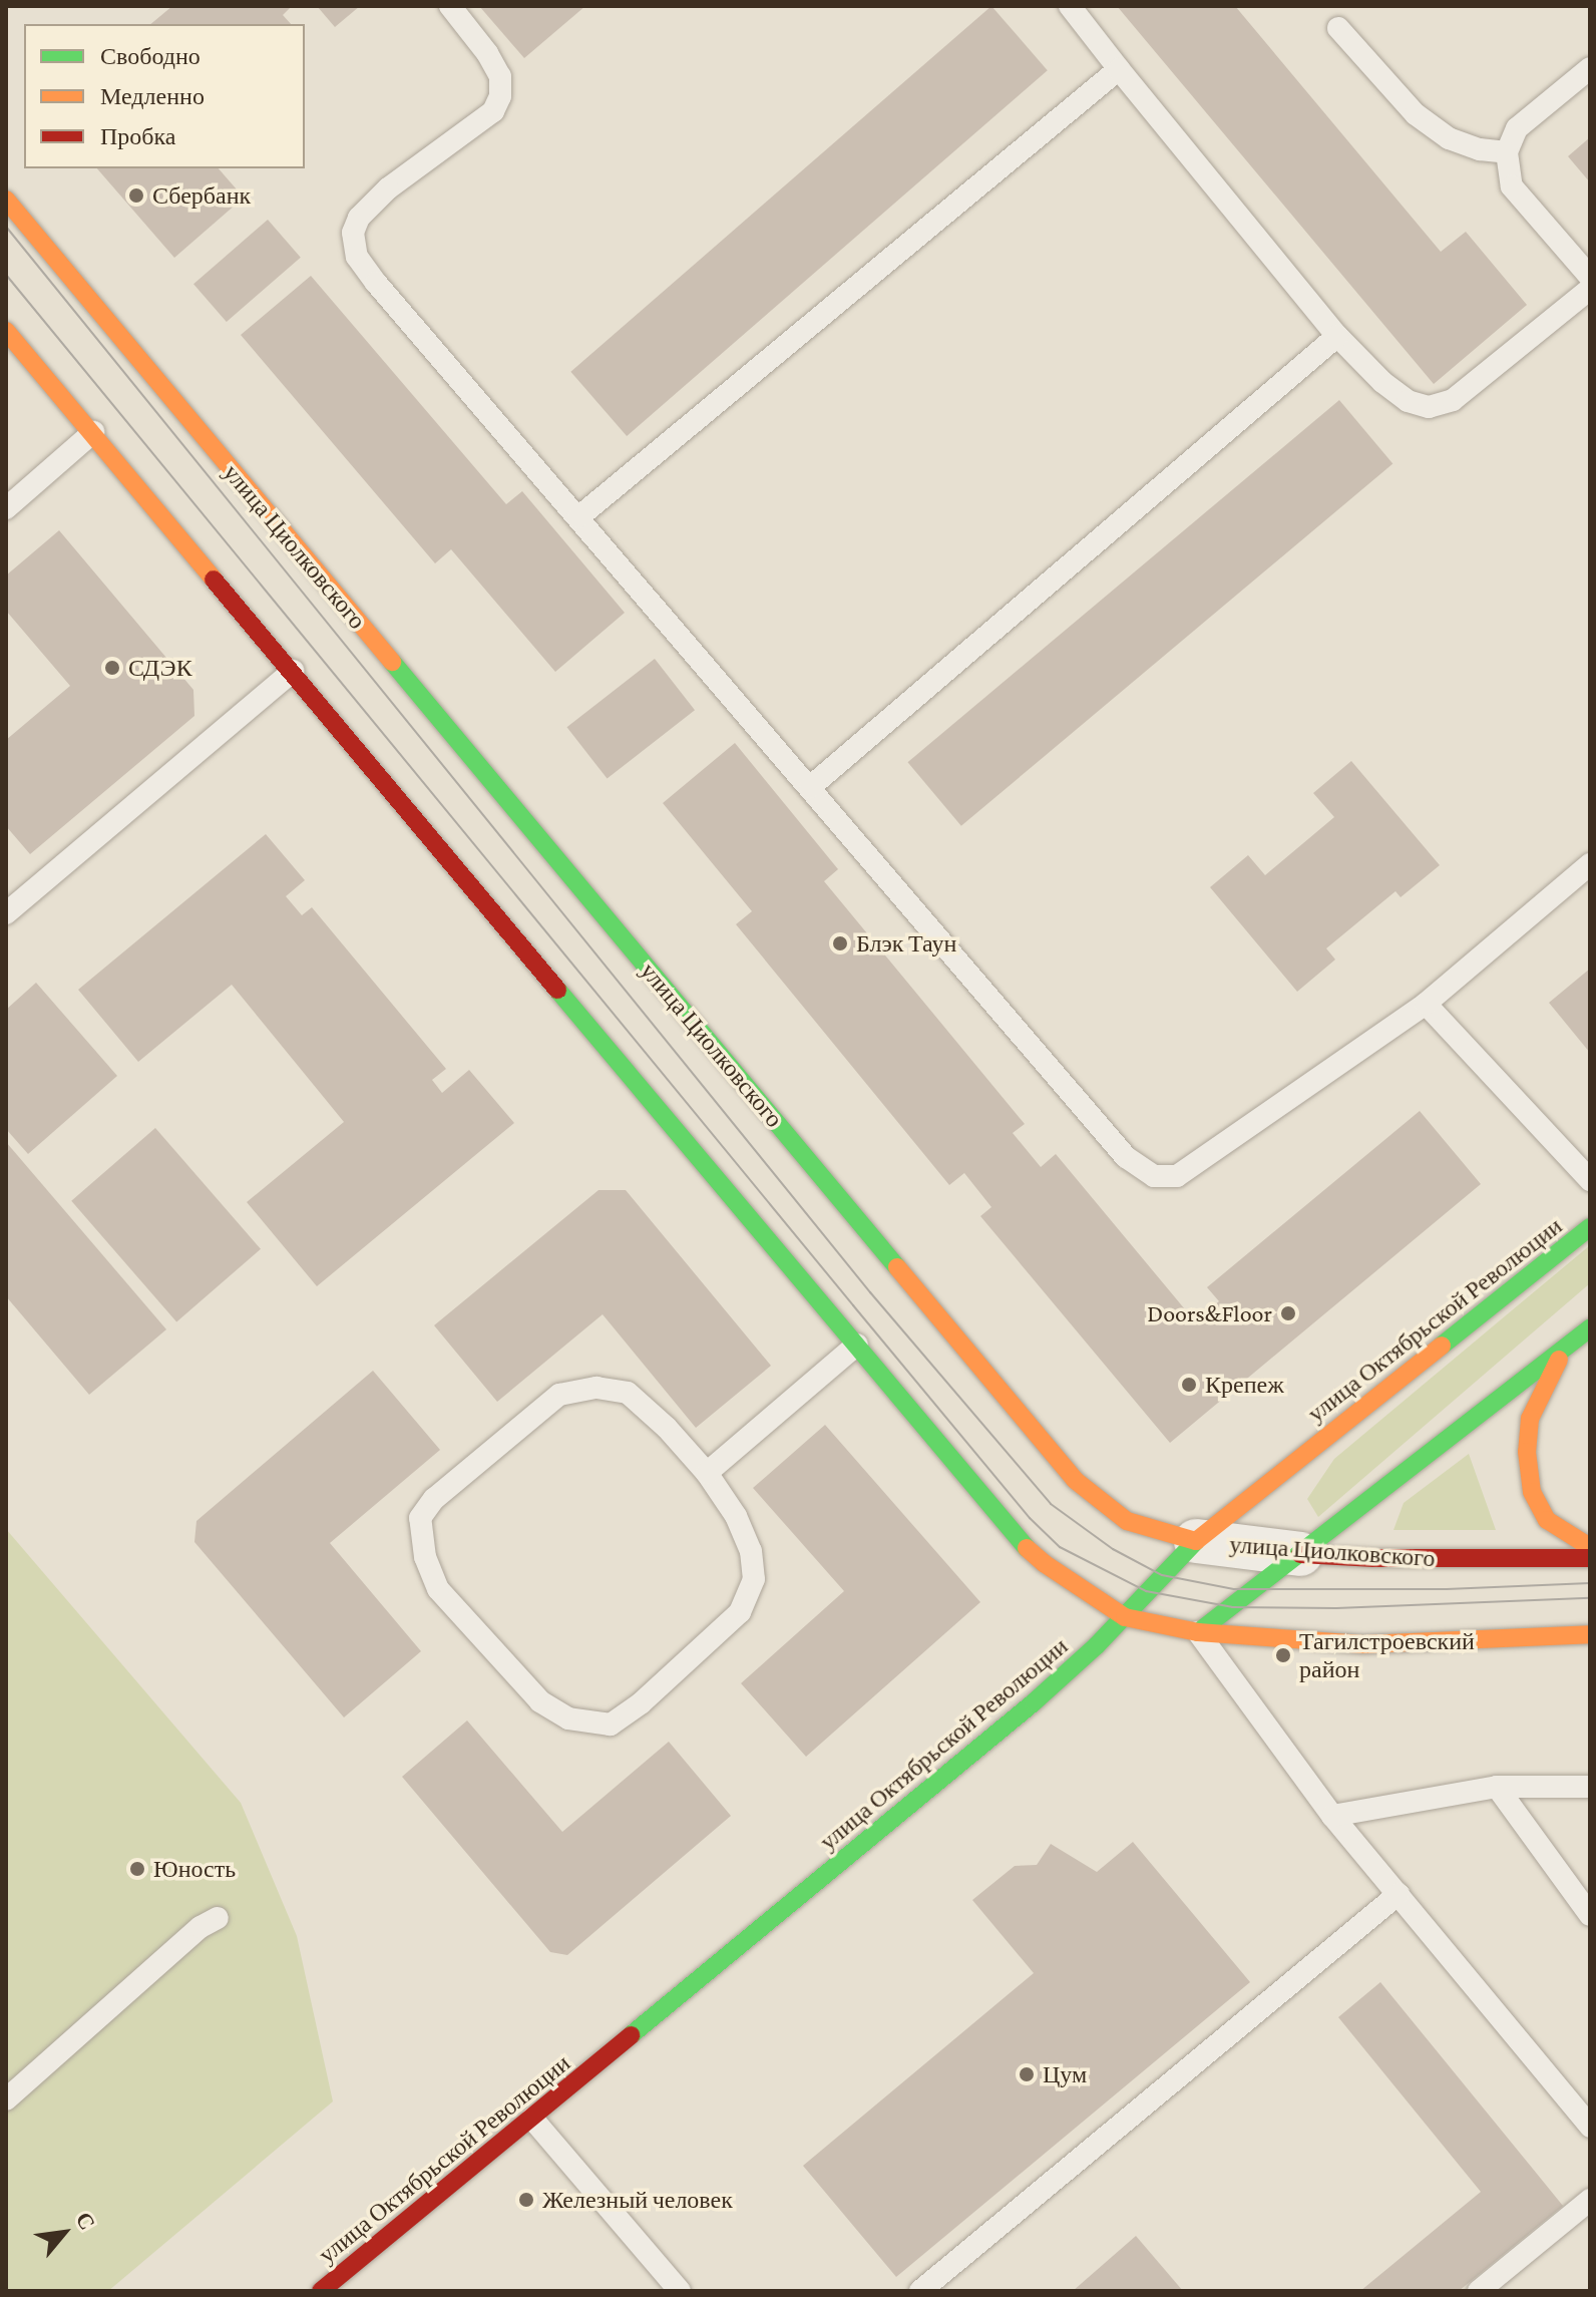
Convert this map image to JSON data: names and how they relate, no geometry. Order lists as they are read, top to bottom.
{
  "streets": {
    "main road": ["улица Циолковского", "улица Октябрьской Революции"]
  },
  "crossings": [
    ["улица Циолковского", "улица Октябрьской Революции"]
  ],
  "places": [
    "Сбербанк",
    "СДЭК",
    "Блэк Таун",
    "Doors&Floor",
    "Крепеж",
    "Тагилстроевский район",
    "Юность",
    "Цум",
    "Железный человек"
  ],
  "legend": ["Свободно", "Медленно", "Пробка"],
  "north": "top right"
}
